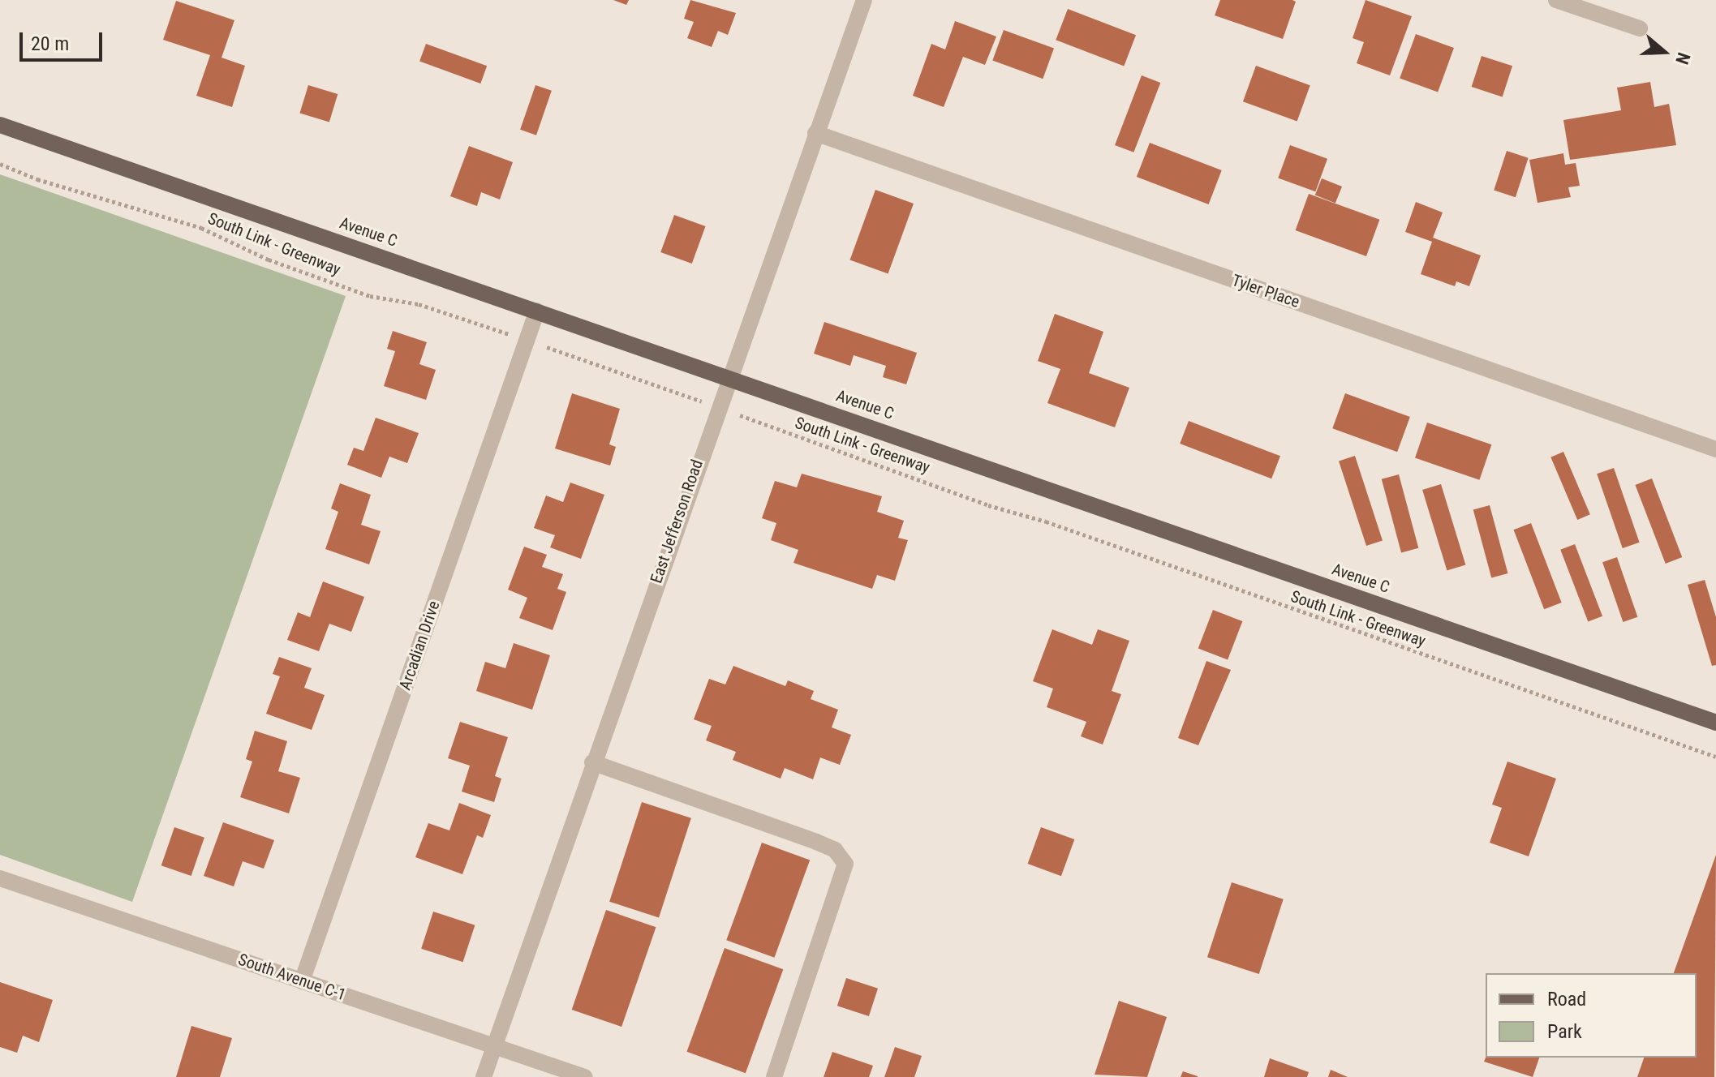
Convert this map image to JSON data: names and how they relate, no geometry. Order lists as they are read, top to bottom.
{
  "streets": {
    "main road": ["Avenue C"],
    "street": [
      "Tyler Place",
      "East Jefferson Road",
      "Arcadian Drive",
      "South Avenue C-1"
    ],
    "path": ["South Link - Greenway"]
  },
  "crossings": [
    ["Avenue C", "East Jefferson Road"],
    ["Avenue C", "Arcadian Drive"],
    ["South Link - Greenway", "East Jefferson Road"],
    ["South Link - Greenway", "Arcadian Drive"],
    ["Tyler Place", "East Jefferson Road"],
    ["East Jefferson Road", "South Avenue C-1"],
    ["Arcadian Drive", "South Avenue C-1"]
  ],
  "legend": ["Road", "Park"],
  "scale_bar": "20 m",
  "north": "right"
}
